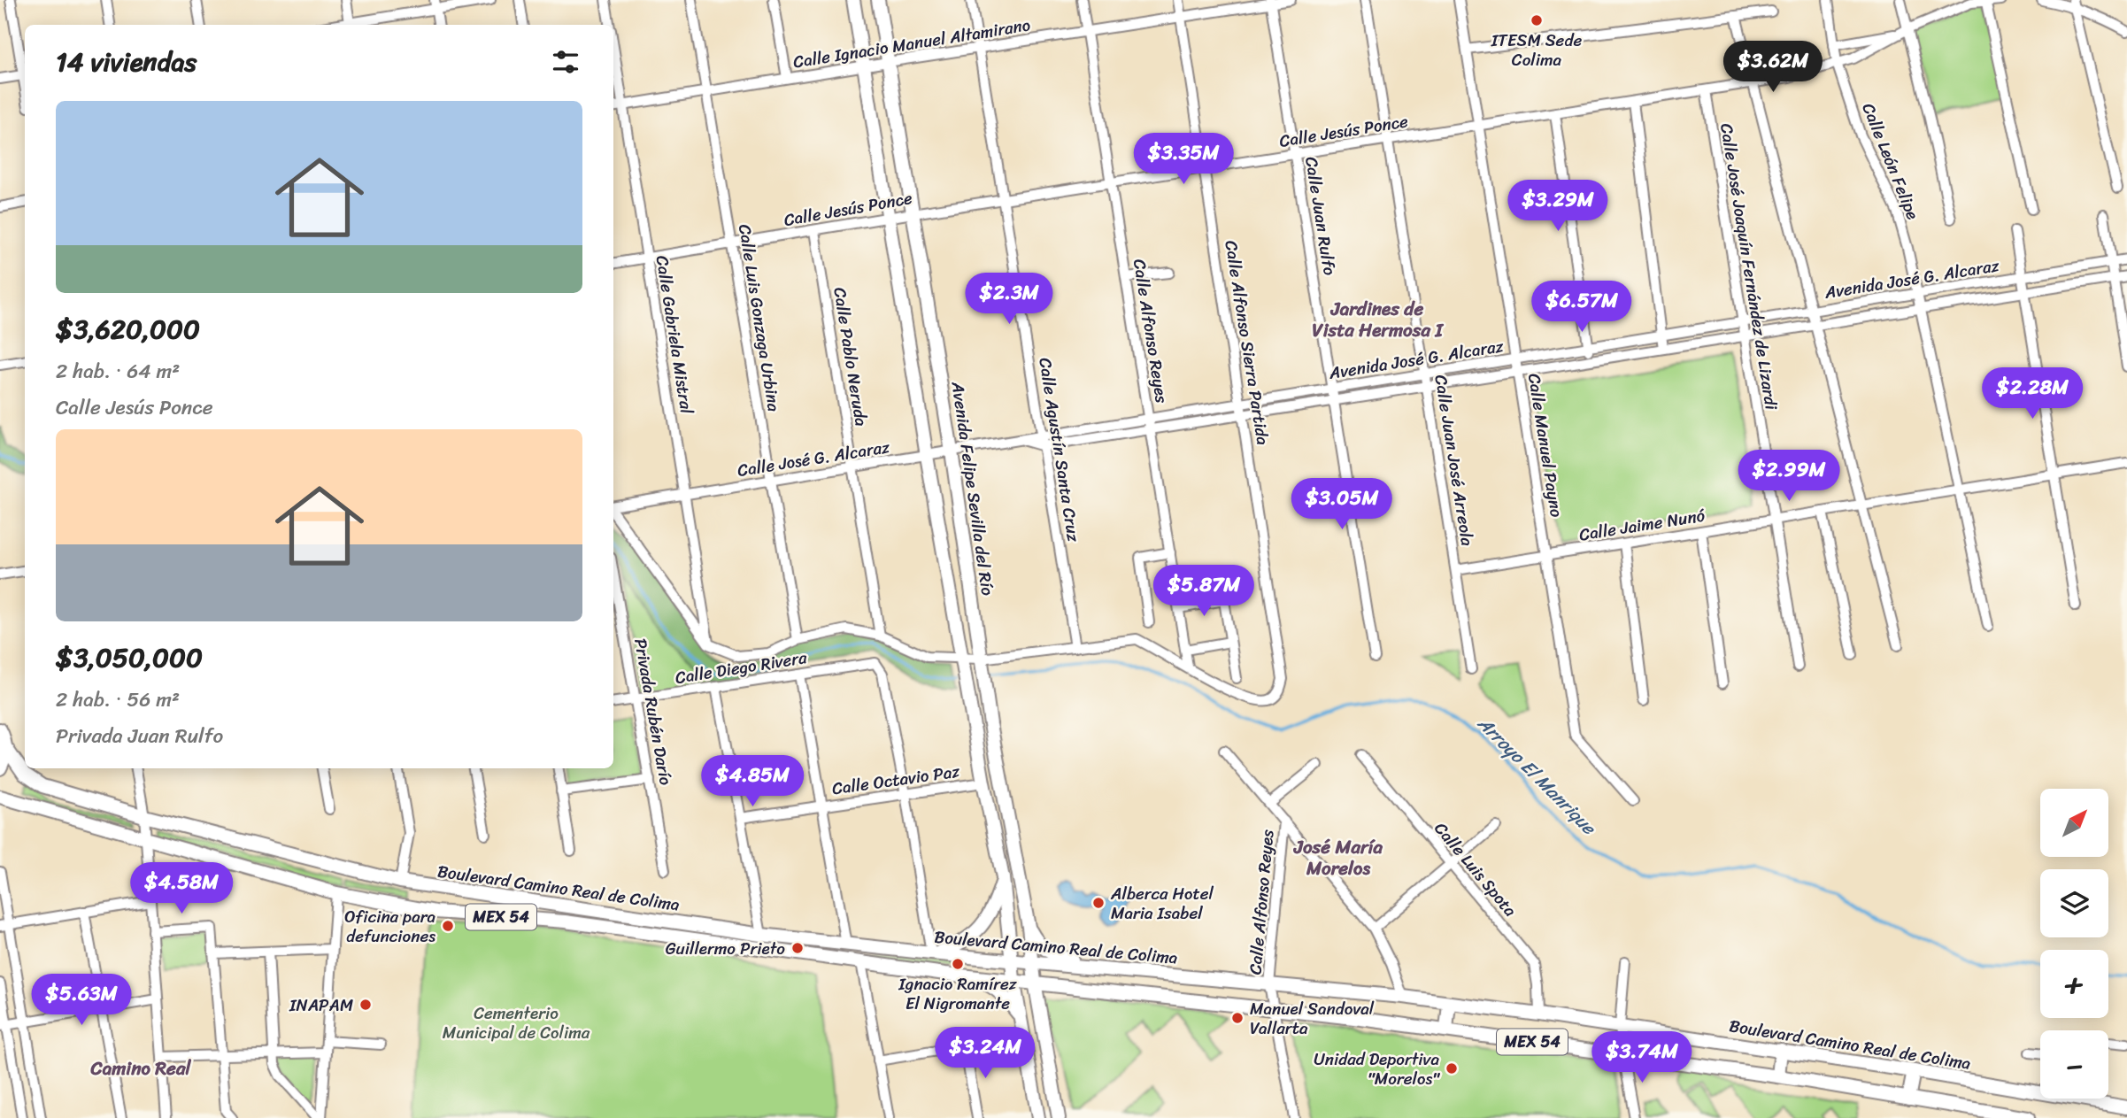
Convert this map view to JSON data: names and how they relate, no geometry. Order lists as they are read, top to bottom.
{
  "streets": {
    "main road": ["Avenida Felipe Sevilla del Río", "Boulevard Camino Real de Colima", "MEX 54"],
    "street": [
      "Calle Ignacio Manuel Altamirano",
      "Calle Jesús Ponce",
      "Calle León Felipe",
      "Calle Juan Rulfo",
      "Calle José Joaquín Fernández de Lizardi",
      "Avenida José G. Alcaraz",
      "Calle Luis Gonzaga Urbina",
      "Calle Alfonso Reyes",
      "Calle Gabriela Mistral",
      "Calle Alfonso Sierra Partida",
      "Calle Pablo Neruda",
      "Calle Manuel Payno",
      "Calle Agustín Santa Cruz",
      "Calle José G. Alcaraz",
      "Calle Juan José Arreola",
      "Calle Jaime Nunó",
      "Calle Diego Rivera",
      "Privada Rubén Darío",
      "Calle Octavio Paz",
      "Calle Luis Spota"
    ]
  },
  "crossings": [
    ["Calle Ignacio Manuel Altamirano", "Calle Juan Rulfo"],
    ["Calle Ignacio Manuel Altamirano", "Calle Luis Gonzaga Urbina"],
    ["Calle Ignacio Manuel Altamirano", "Calle Alfonso Reyes"],
    ["Calle Ignacio Manuel Altamirano", "Calle Gabriela Mistral"],
    ["Calle Ignacio Manuel Altamirano", "Calle Alfonso Sierra Partida"],
    ["Calle Ignacio Manuel Altamirano", "Calle Agustín Santa Cruz"],
    ["Calle Ignacio Manuel Altamirano", "Avenida Felipe Sevilla del Río"],
    ["Calle Jesús Ponce", "Calle León Felipe"],
    ["Calle Jesús Ponce", "Calle Juan Rulfo"],
    ["Calle Jesús Ponce", "Calle José Joaquín Fernández de Lizardi"],
    ["Calle Jesús Ponce", "Calle Luis Gonzaga Urbina"],
    ["Calle Jesús Ponce", "Calle Alfonso Reyes"],
    ["Calle Jesús Ponce", "Calle Gabriela Mistral"],
    ["Calle Jesús Ponce", "Calle Alfonso Sierra Partida"],
    ["Calle Jesús Ponce", "Calle Pablo Neruda"],
    ["Calle Jesús Ponce", "Calle Manuel Payno"],
    ["Calle Jesús Ponce", "Calle Agustín Santa Cruz"],
    ["Calle Jesús Ponce", "Calle Juan José Arreola"],
    ["Calle Jesús Ponce", "Avenida Felipe Sevilla del Río"],
    ["Calle León Felipe", "Avenida José G. Alcaraz"],
    ["Calle León Felipe", "Calle Jaime Nunó"],
    ["Calle Juan Rulfo", "Avenida José G. Alcaraz"],
    ["Calle José Joaquín Fernández de Lizardi", "Avenida José G. Alcaraz"],
    ["Calle José Joaquín Fernández de Lizardi", "Calle Jaime Nunó"],
    ["Avenida José G. Alcaraz", "Calle Alfonso Reyes"],
    ["Avenida José G. Alcaraz", "Calle Alfonso Sierra Partida"],
    ["Avenida José G. Alcaraz", "Calle Manuel Payno"],
    ["Avenida José G. Alcaraz", "Calle Agustín Santa Cruz"],
    ["Avenida José G. Alcaraz", "Calle José G. Alcaraz"],
    ["Avenida José G. Alcaraz", "Calle Juan José Arreola"],
    ["Calle Luis Gonzaga Urbina", "Calle José G. Alcaraz"],
    ["Calle Alfonso Reyes", "Calle Alfonso Sierra Partida"],
    ["Calle Alfonso Reyes", "Boulevard Camino Real de Colima"],
    ["Calle Gabriela Mistral", "Calle José G. Alcaraz"],
    ["Calle Pablo Neruda", "Calle José G. Alcaraz"],
    ["Calle Manuel Payno", "Calle Jaime Nunó"],
    ["Calle Agustín Santa Cruz", "Calle José G. Alcaraz"],
    ["Calle José G. Alcaraz", "Avenida Felipe Sevilla del Río"],
    ["Calle Juan José Arreola", "Calle Jaime Nunó"],
    ["Avenida Felipe Sevilla del Río", "Boulevard Camino Real de Colima"],
    ["Calle Diego Rivera", "Privada Rubén Darío"],
    ["Calle Diego Rivera", "Calle Octavio Paz"],
    ["Calle Luis Spota", "Boulevard Camino Real de Colima"]
  ],
  "districts": ["Jardines de Vista Hermosa I", "José María Morelos", "Camino Real"],
  "water": ["Arroyo El Manrique"],
  "parks": ["Cementerio Municipal de Colima"],
  "places": [
    "ITESM Sede Colima",
    "Alberca Hotel Maria Isabel",
    "Oficina para defunciones",
    "Guillermo Prieto",
    "Ignacio Ramírez El Nigromante",
    "INAPAM",
    "Manuel Sandoval Vallarta",
    "Unidad Deportiva \"Morelos\""
  ],
  "north": "top right",
  "page": {
    "heading": "14 viviendas",
    "price": [
      "$3.62M",
      "$3.35M",
      "$3.29M",
      "$2.3M",
      "$6.57M",
      "$2.28M",
      "$2.99M",
      "$3.05M",
      "$5.87M",
      "$4.85M",
      "$4.58M",
      "$5.63M",
      "$3.24M",
      "$3.74M"
    ],
    "list": [
      {
        "name": "$3,620,000",
        "note": "2 hab. · 64 m² · Calle Jesús Ponce"
      },
      {
        "name": "$3,050,000",
        "note": "2 hab. · 56 m² · Privada Juan Rulfo"
      }
    ],
    "map_buttons": ["+", "−"]
  }
}
